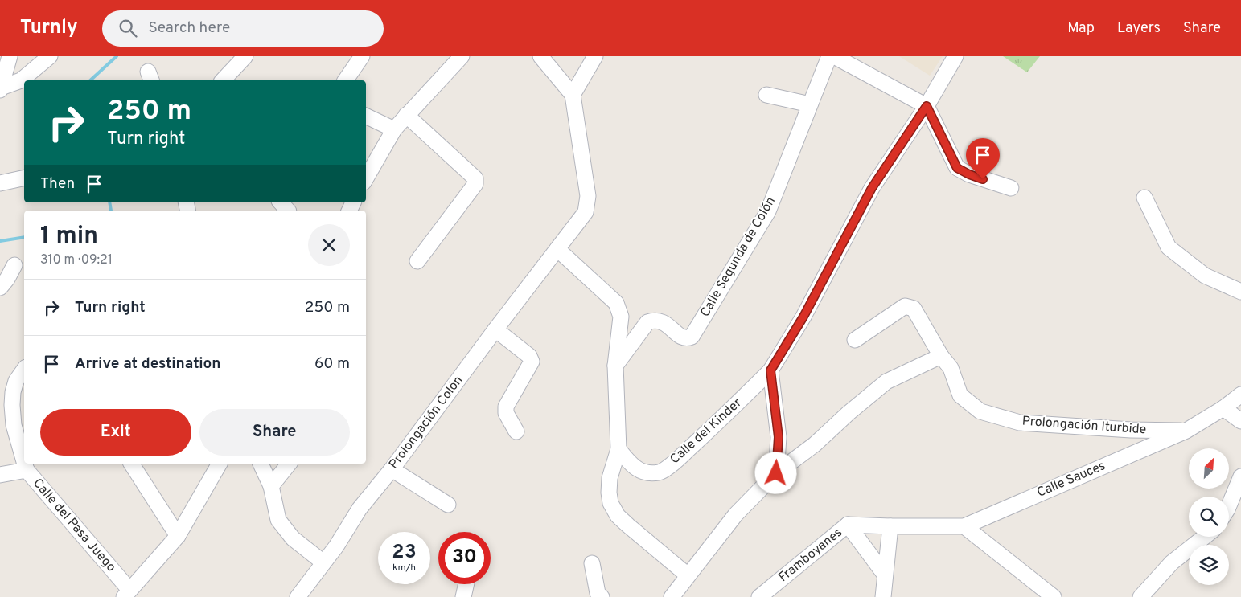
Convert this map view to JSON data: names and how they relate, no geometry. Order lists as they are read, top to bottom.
{
  "streets": {
    "street": [
      "Calle Segunda de Colón",
      "Prolongación Colón",
      "Prolongación Iturbide",
      "Calle del Kinder",
      "Calle Sauces",
      "Calle del Pasa Juego",
      "Framboyanes"
    ]
  },
  "crossings": [
    ["Prolongación Iturbide", "Calle Sauces"],
    ["Calle Sauces", "Framboyanes"]
  ],
  "north": "top right",
  "page": {
    "header": "Turnly",
    "search": "Search here",
    "nav": ["Map", "Layers", "Share"],
    "turn": ["250 m", "Turn right"],
    "then": "Then",
    "heading": ["1 min", "310 m · 09:21"],
    "list": [
      {
        "name": "Turn right",
        "value": "250 m"
      },
      {
        "name": "Arrive at destination",
        "value": "60 m"
      }
    ],
    "buttons": ["Exit", "Share"],
    "speed": "23 km/h",
    "limit": "30"
  }
}
